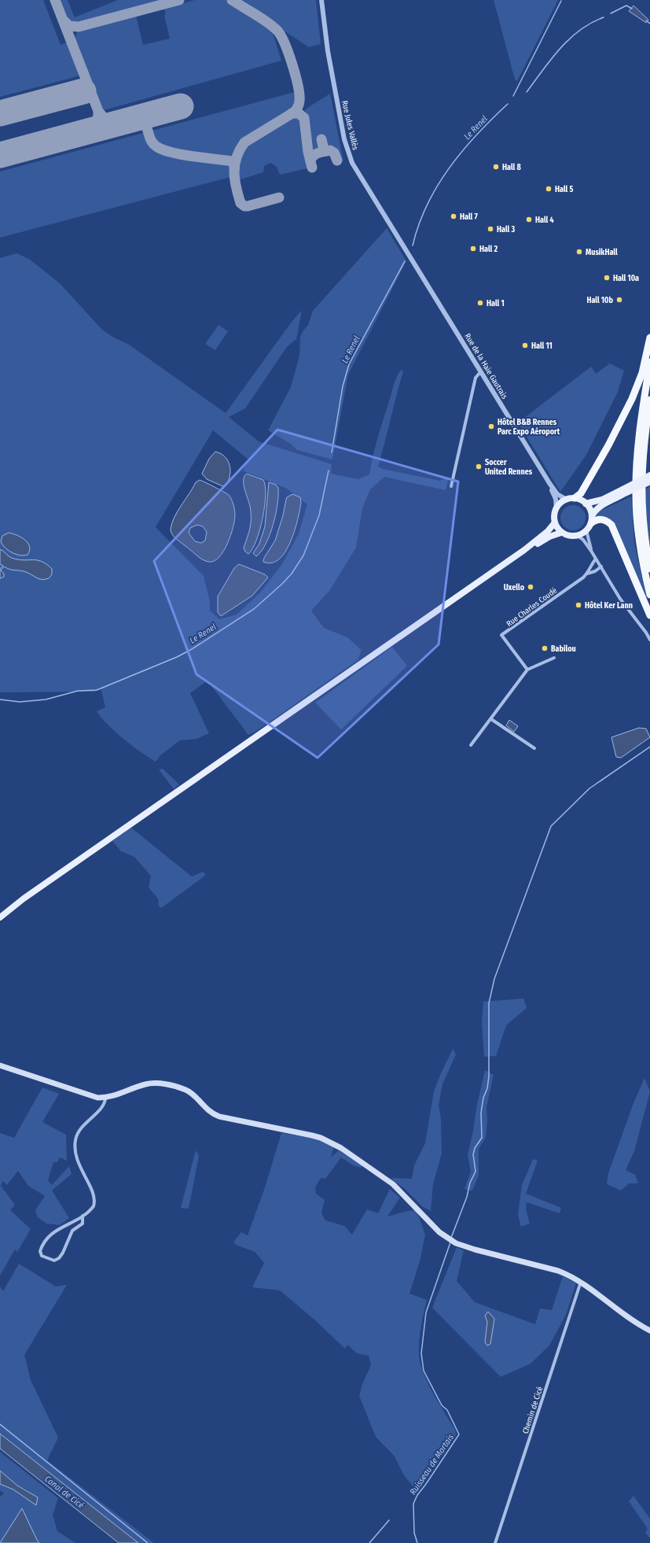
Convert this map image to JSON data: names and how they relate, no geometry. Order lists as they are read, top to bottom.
{
  "streets": {
    "street": [
      "Rue Jules Vallès",
      "Rue de la Haie Gautrais",
      "Rue Charles Coudé",
      "Chemin de Cicé"
    ]
  },
  "crossings": [
    ["Rue Jules Vallès", "Rue de la Haie Gautrais"]
  ],
  "water": ["Le Renel", "Ruisseau de Mortais", "Canal de Cicé"],
  "places": [
    "Hall 8",
    "Hall 5",
    "Hall 7",
    "Hall 4",
    "Hall 3",
    "Hall 2",
    "MusikHall",
    "Hall 10a",
    "Hall 10b",
    "Hall 1",
    "Hall 11",
    "Hôtel B&B Rennes Parc Expo Aéroport",
    "Soccer United Rennes",
    "Uxello",
    "Hôtel Ker Lann",
    "Babilou"
  ]
}
